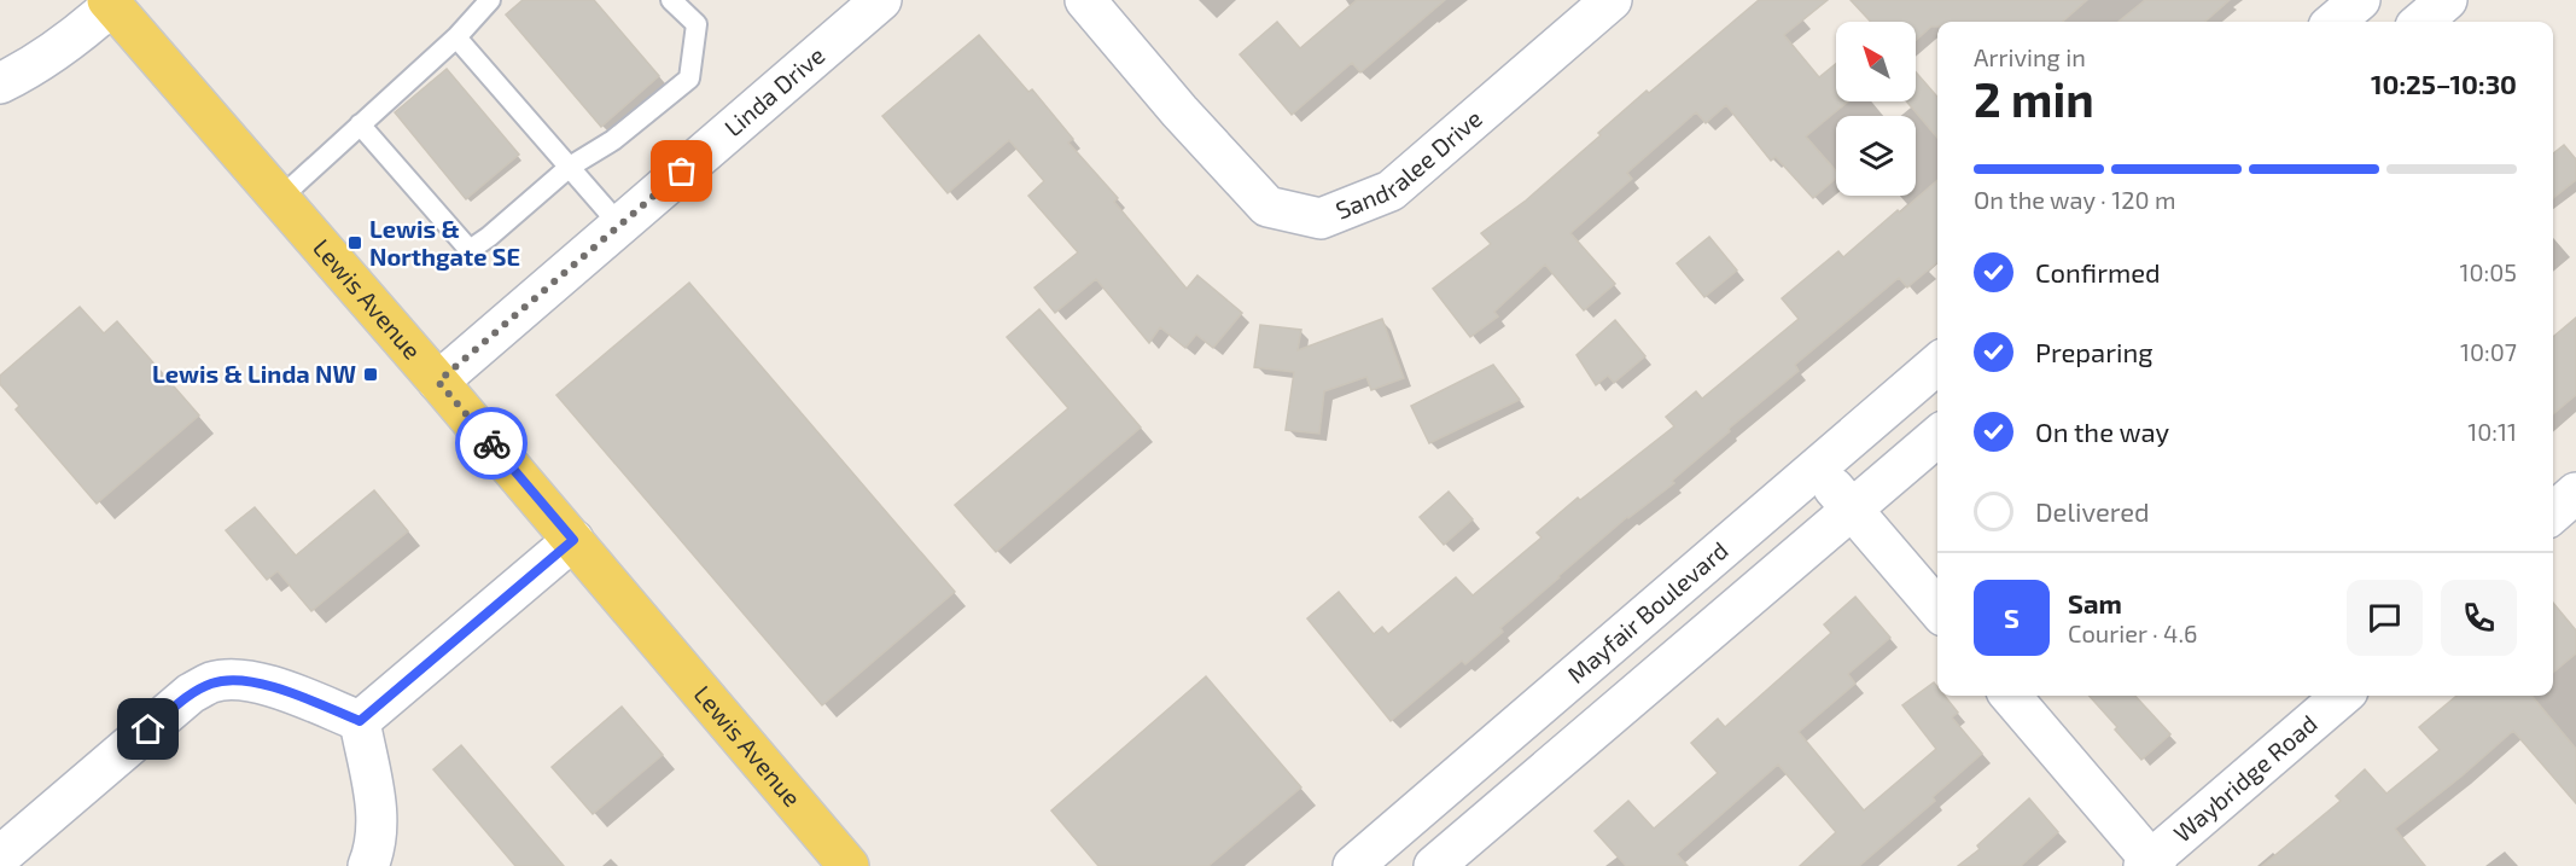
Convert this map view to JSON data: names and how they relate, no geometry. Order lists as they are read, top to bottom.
{
  "streets": {
    "main road": ["Lewis Avenue"],
    "street": [
      "Linda Drive",
      "Sandralee Drive",
      "Mayfair Boulevard",
      "Waybridge Road"
    ]
  },
  "crossings": [
    ["Linda Drive", "Lewis Avenue"]
  ],
  "places": {
    "transit": ["Lewis & Northgate SE", "Lewis & Linda NW"]
  },
  "north": "top left",
  "page": {
    "heading": ["2 min", "Arriving in", "10:25–10:30"],
    "panel": ["Sam", "Courier · 4.6"],
    "bar": "On the way · 120 m",
    "list": [
      ["Confirmed", "10:05"],
      ["Preparing", "10:07"],
      ["On the way", "10:11"],
      "Delivered"
    ],
    "round": "S"
  }
}
